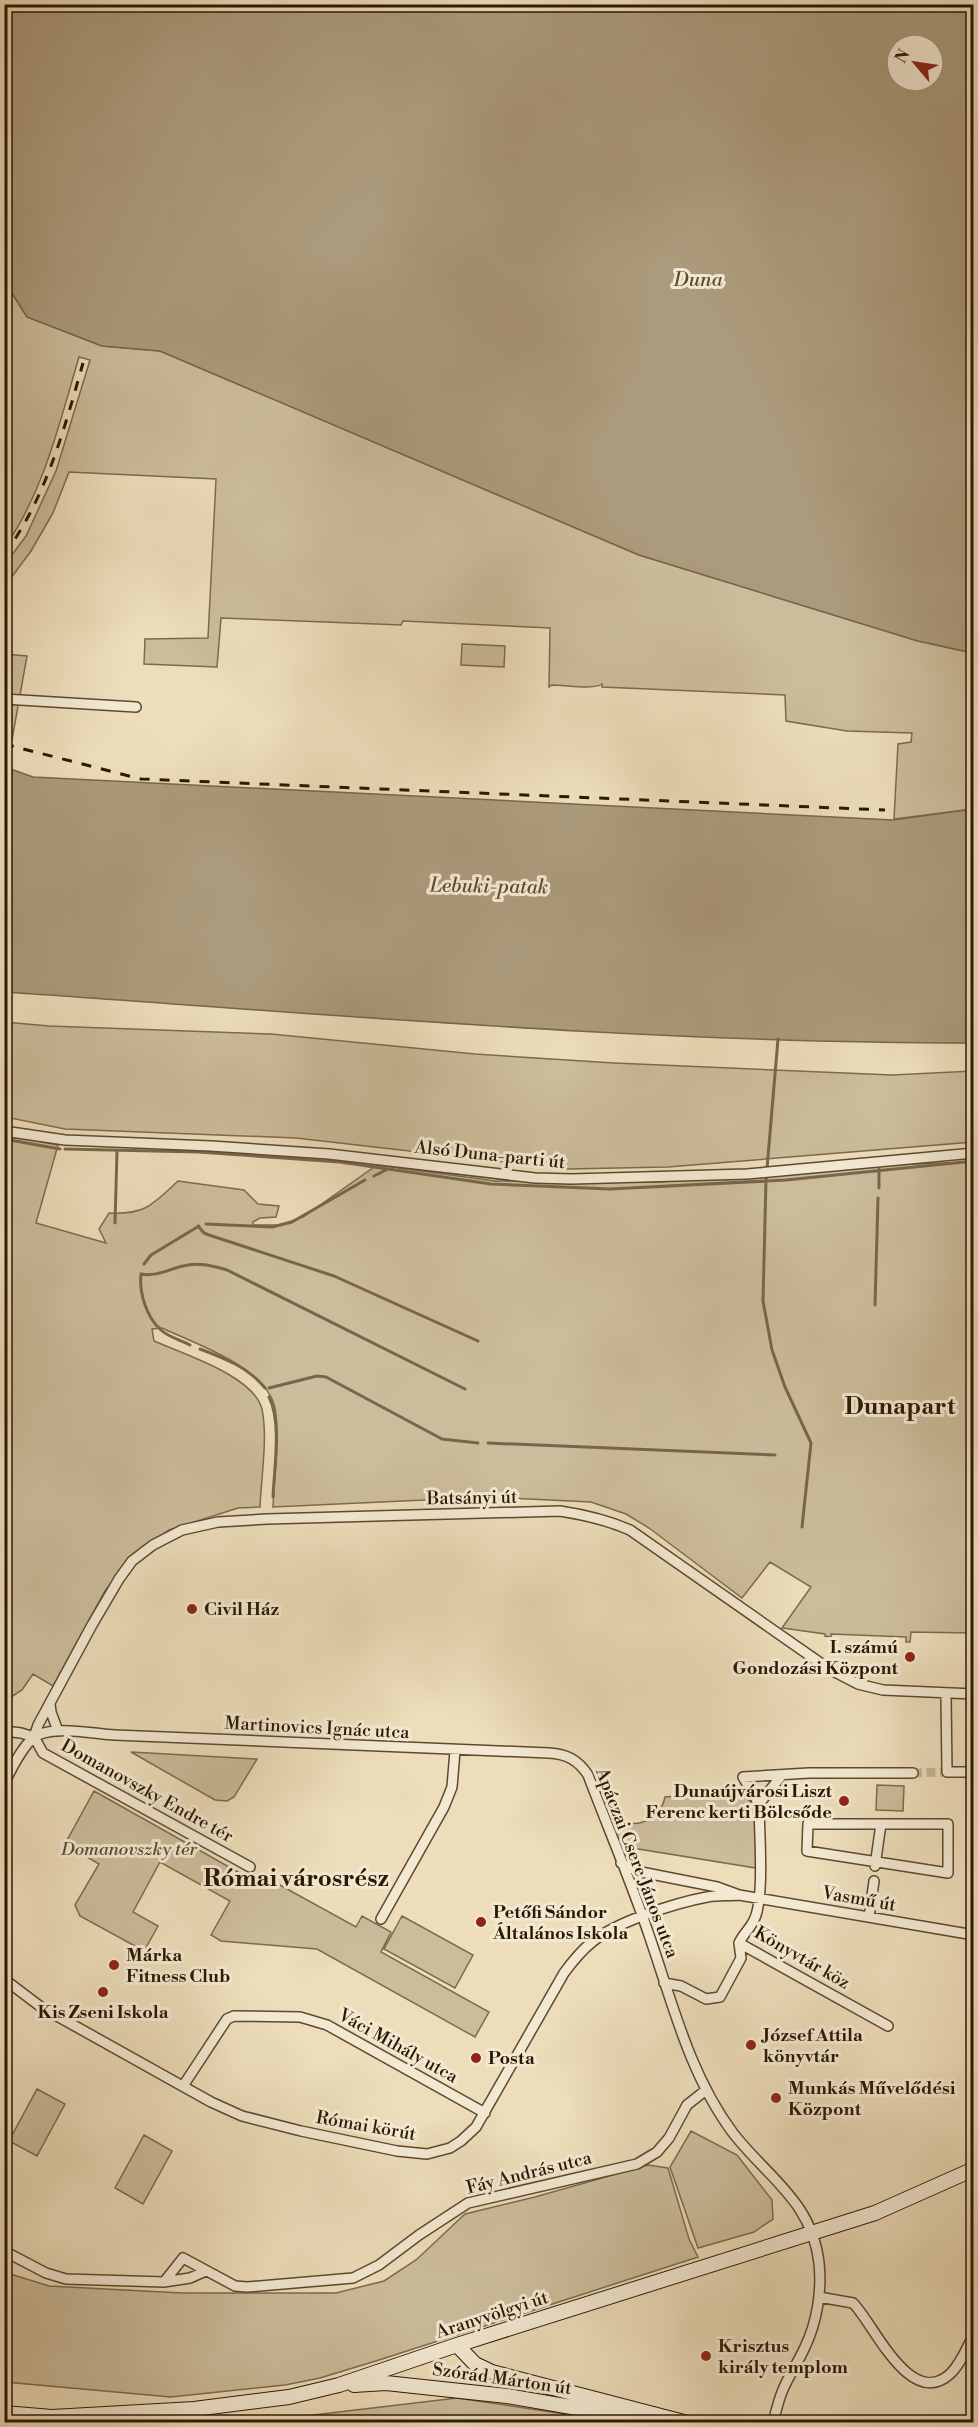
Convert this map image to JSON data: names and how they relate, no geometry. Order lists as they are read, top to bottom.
{
  "streets": {
    "street": [
      "Alsó Duna-parti út",
      "Batsányi út",
      "Martinovics Ignác utca",
      "Domanovszky Endre tér",
      "Apáczai Csere János utca",
      "Vasmű út",
      "Könyvtár köz",
      "Váci Mihály utca",
      "Római körút",
      "Fáy András utca",
      "Aranyvölgyi út",
      "Szórád Márton út"
    ]
  },
  "crossings": [
    ["Batsányi út", "Martinovics Ignác utca"],
    ["Batsányi út", "Domanovszky Endre tér"],
    ["Martinovics Ignác utca", "Domanovszky Endre tér"],
    ["Martinovics Ignác utca", "Apáczai Csere János utca"],
    ["Apáczai Csere János utca", "Vasmű út"],
    ["Apáczai Csere János utca", "Könyvtár köz"],
    ["Apáczai Csere János utca", "Római körút"],
    ["Apáczai Csere János utca", "Fáy András utca"],
    ["Apáczai Csere János utca", "Aranyvölgyi út"],
    ["Vasmű út", "Könyvtár köz"],
    ["Vasmű út", "Római körút"],
    ["Váci Mihály utca", "Római körút"],
    ["Aranyvölgyi út", "Szórád Márton út"]
  ],
  "districts": ["Dunapart", "Római városrész"],
  "water": ["Duna", "Lebuki-patak"],
  "parks": ["Domanovszky tér"],
  "places": [
    "Civil Ház",
    "I. számú Gondozási Központ",
    "Dunaújvárosi Liszt Ferenc kerti Bölcsőde",
    "Petőfi Sándor Általános Iskola",
    "Márka Fitness Club",
    "Kis Zseni Iskola",
    "József Attila könyvtár",
    "Posta",
    "Munkás Művelődési Központ",
    "Krisztus király templom"
  ],
  "north": "top left"
}
